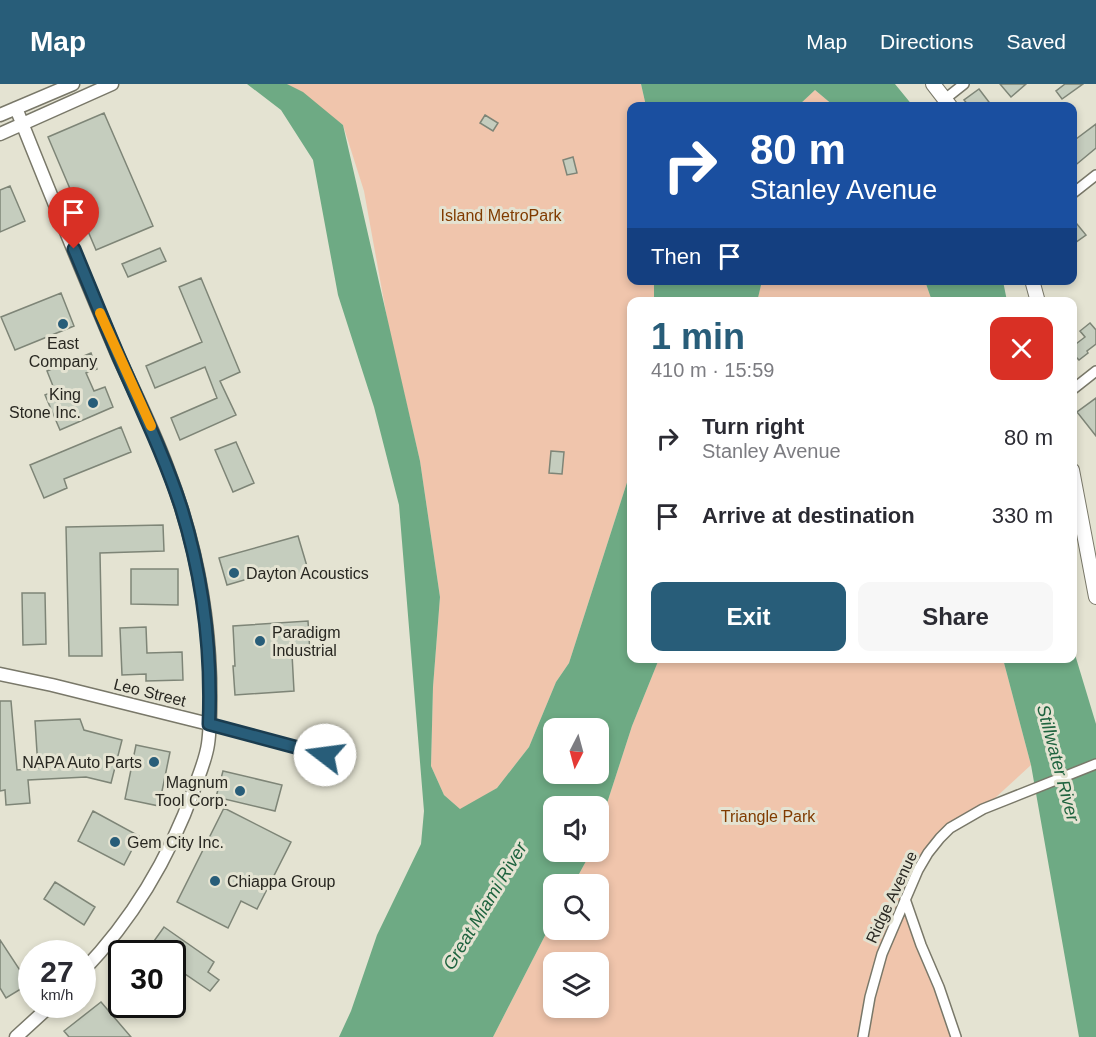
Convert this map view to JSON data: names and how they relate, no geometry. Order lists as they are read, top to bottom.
{
  "streets": {
    "street": ["Leo Street", "Ridge Avenue"]
  },
  "water": ["Stillwater River", "Great Miami River"],
  "parks": ["Island MetroPark", "Triangle Park"],
  "places": [
    "East Company",
    "King Stone Inc.",
    "Dayton Acoustics",
    "Paradigm Industrial",
    "NAPA Auto Parts",
    "Magnum Tool Corp.",
    "Gem City Inc.",
    "Chiappa Group"
  ],
  "north": "bottom",
  "page": {
    "header": "Map",
    "nav": ["Map", "Directions", "Saved"],
    "turn": ["80 m", "Stanley Avenue"],
    "then": "Then",
    "heading": ["1 min", "410 m · 15:59"],
    "list": [
      {
        "name": "Turn right",
        "note": "Stanley Avenue",
        "value": "80 m"
      },
      {
        "name": "Arrive at destination",
        "value": "330 m"
      }
    ],
    "buttons": ["Exit", "Share"],
    "speed": "27 km/h",
    "limit": "30"
  }
}
